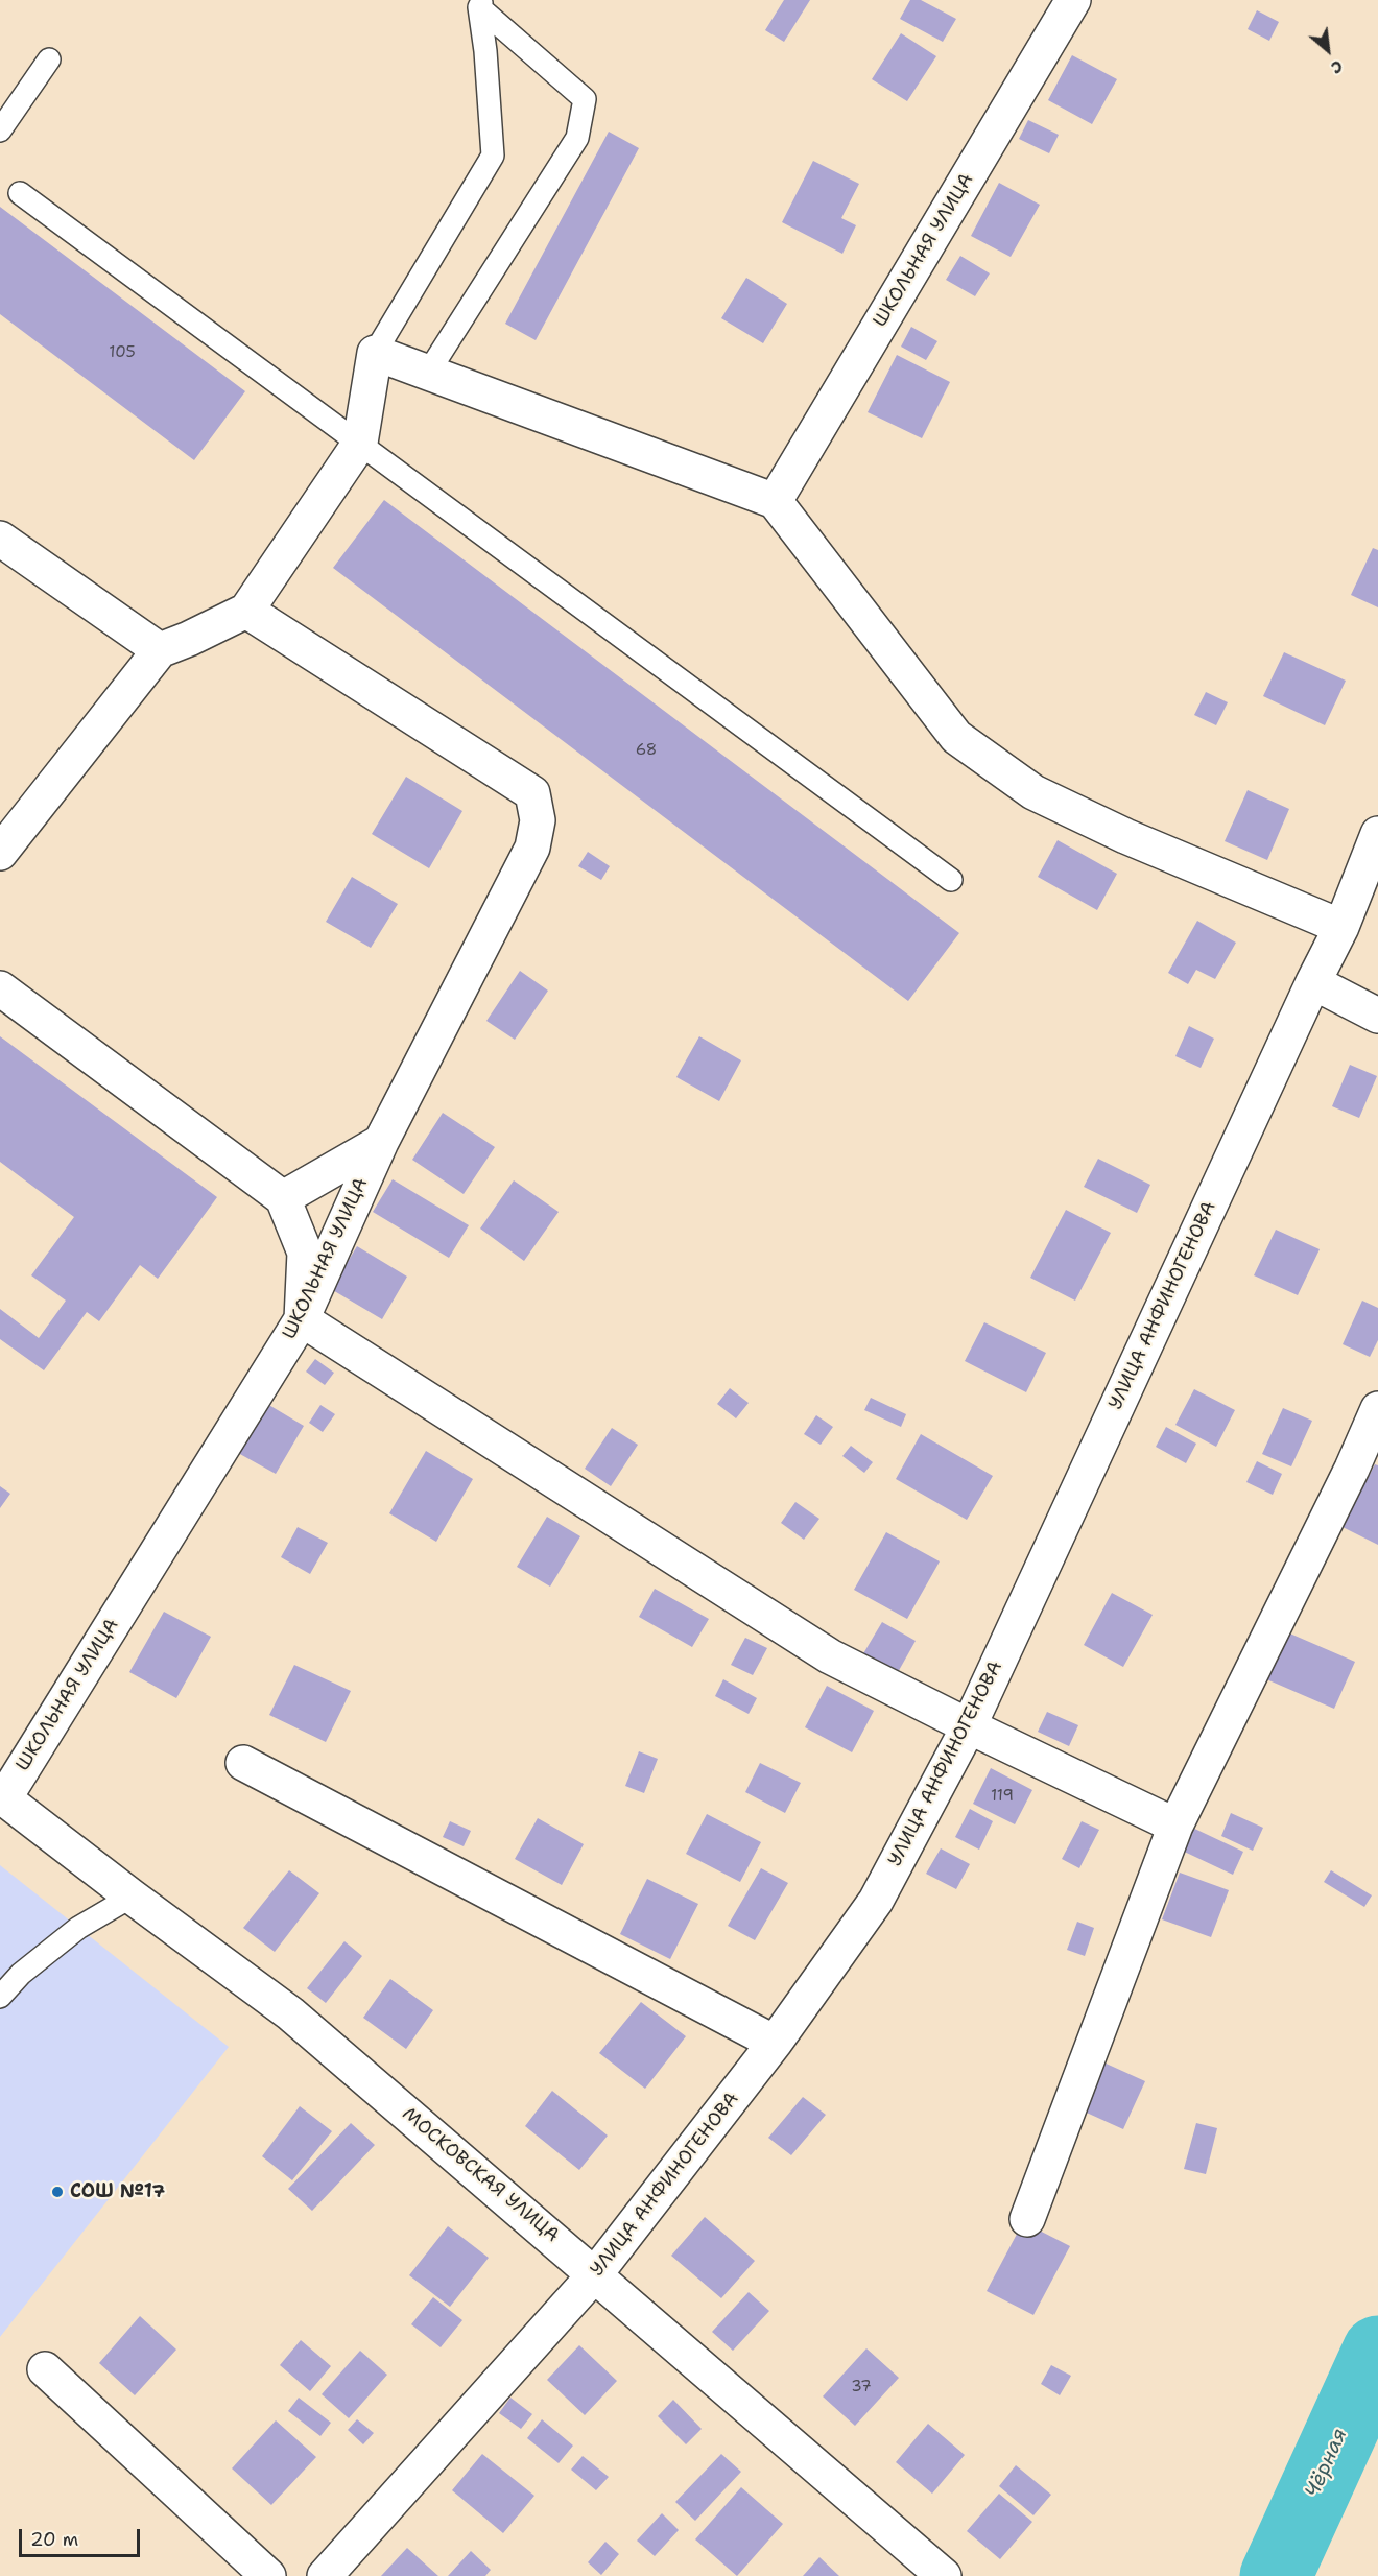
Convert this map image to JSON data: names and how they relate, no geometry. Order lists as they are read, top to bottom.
{
  "streets": {
    "street": ["ШКОЛЬНАЯ УЛИЦА", "УЛИЦА АНФИНОГЕНОВА", "МОСКОВСКАЯ УЛИЦА"]
  },
  "crossings": [
    ["ШКОЛЬНАЯ УЛИЦА", "МОСКОВСКАЯ УЛИЦА"],
    ["УЛИЦА АНФИНОГЕНОВА", "МОСКОВСКАЯ УЛИЦА"]
  ],
  "water": ["Чёрная"],
  "places": ["СОШ №17"],
  "house_numbers": [
    "105",
    "68",
    "119",
    "37"
  ],
  "scale_bar": "20 m",
  "north": "bottom right"
}
